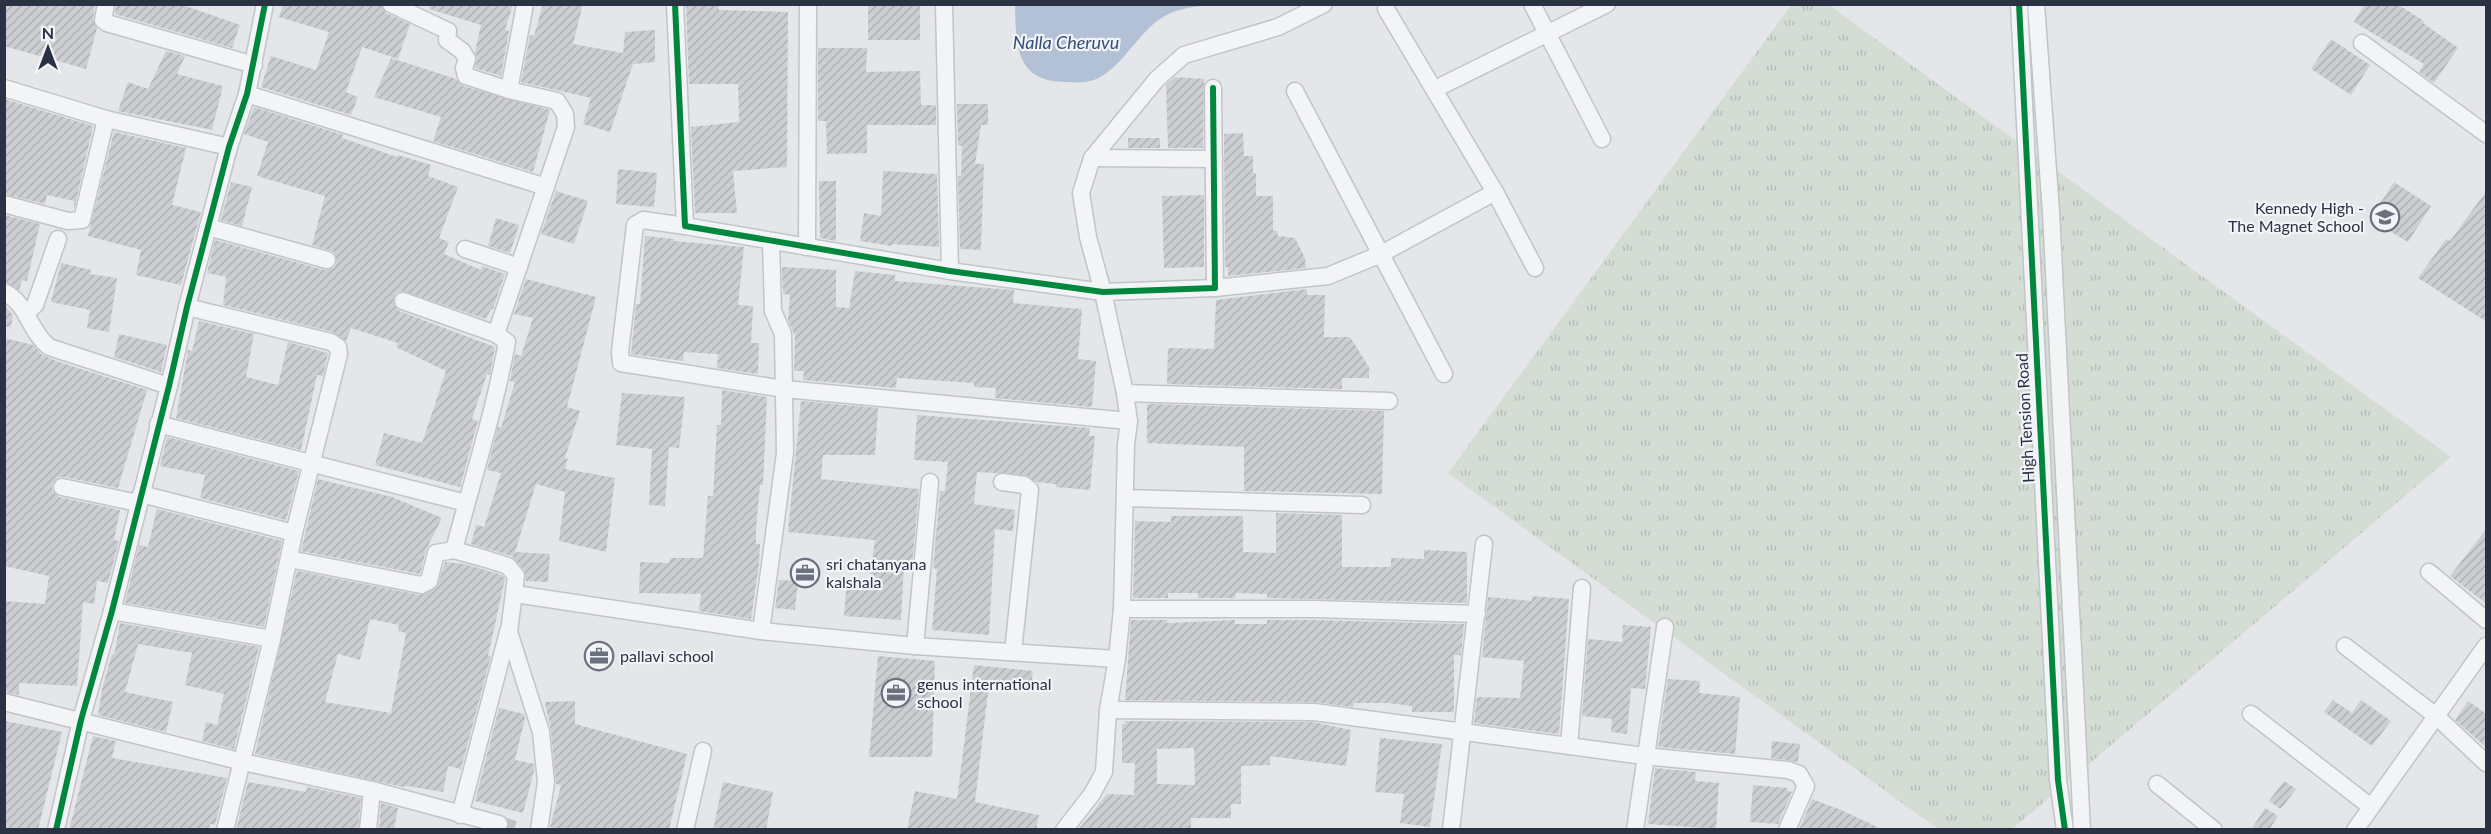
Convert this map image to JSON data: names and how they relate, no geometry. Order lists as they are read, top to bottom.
{
  "streets": {
    "street": ["High Tension Road"]
  },
  "water": ["Nalla Cheruvu"],
  "places": {
    "school or university": ["Kennedy High - The Magnet School"],
    "office": ["sri chatanyana kalshala", "pallavi school", "genus international school"]
  },
  "north": "top"
}
